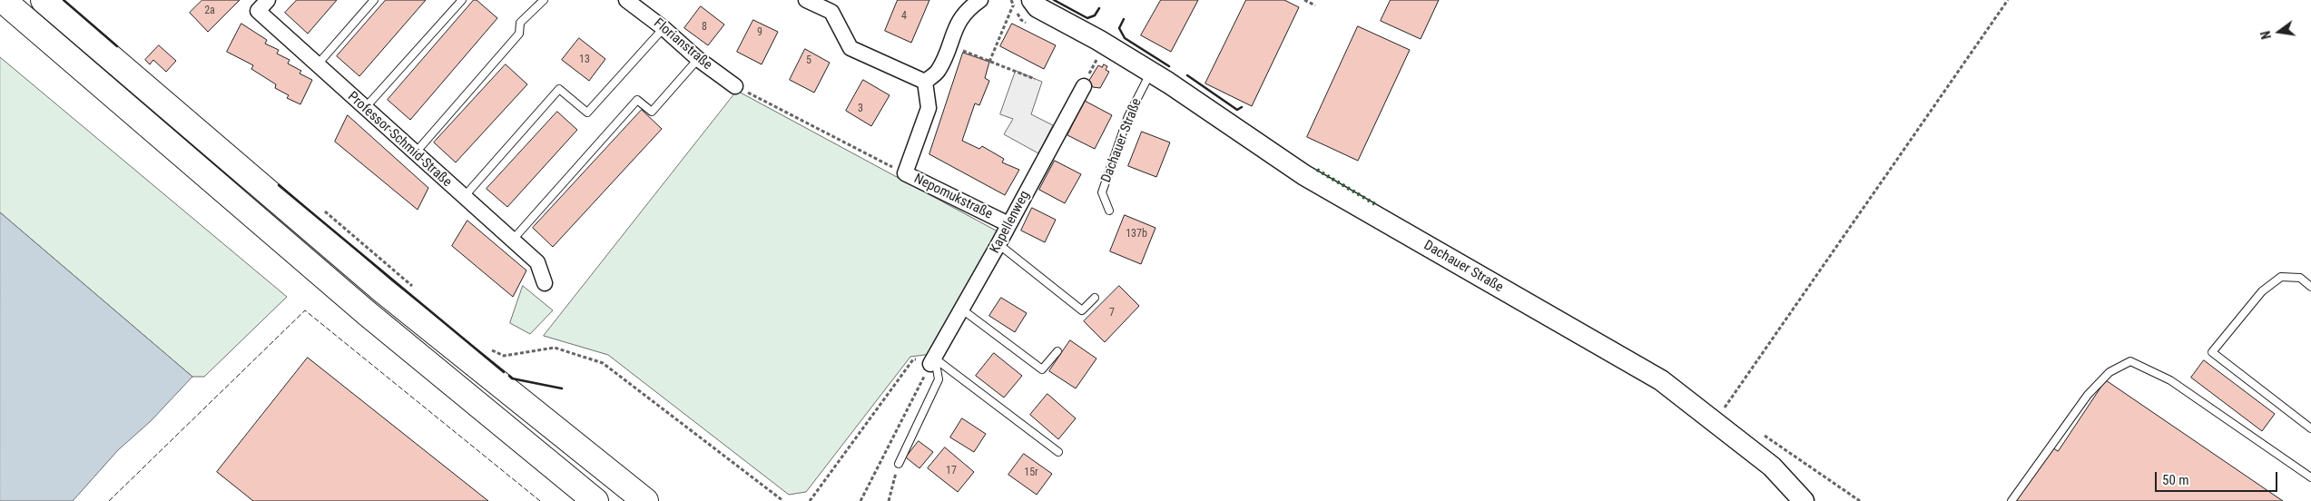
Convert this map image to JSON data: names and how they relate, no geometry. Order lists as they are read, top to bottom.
{
  "streets": {
    "street": [
      "Florianstraße",
      "Professor-Schmid-Straße",
      "Dachauer Straße",
      "Nepomukstraße",
      "Kapellenweg"
    ]
  },
  "crossings": [
    ["Nepomukstraße", "Kapellenweg"]
  ],
  "house_numbers": [
    "2a",
    "4",
    "8",
    "9",
    "13",
    "5",
    "3",
    "137b",
    "7",
    "17",
    "15r"
  ],
  "scale_bar": "50 m",
  "north": "left"
}
